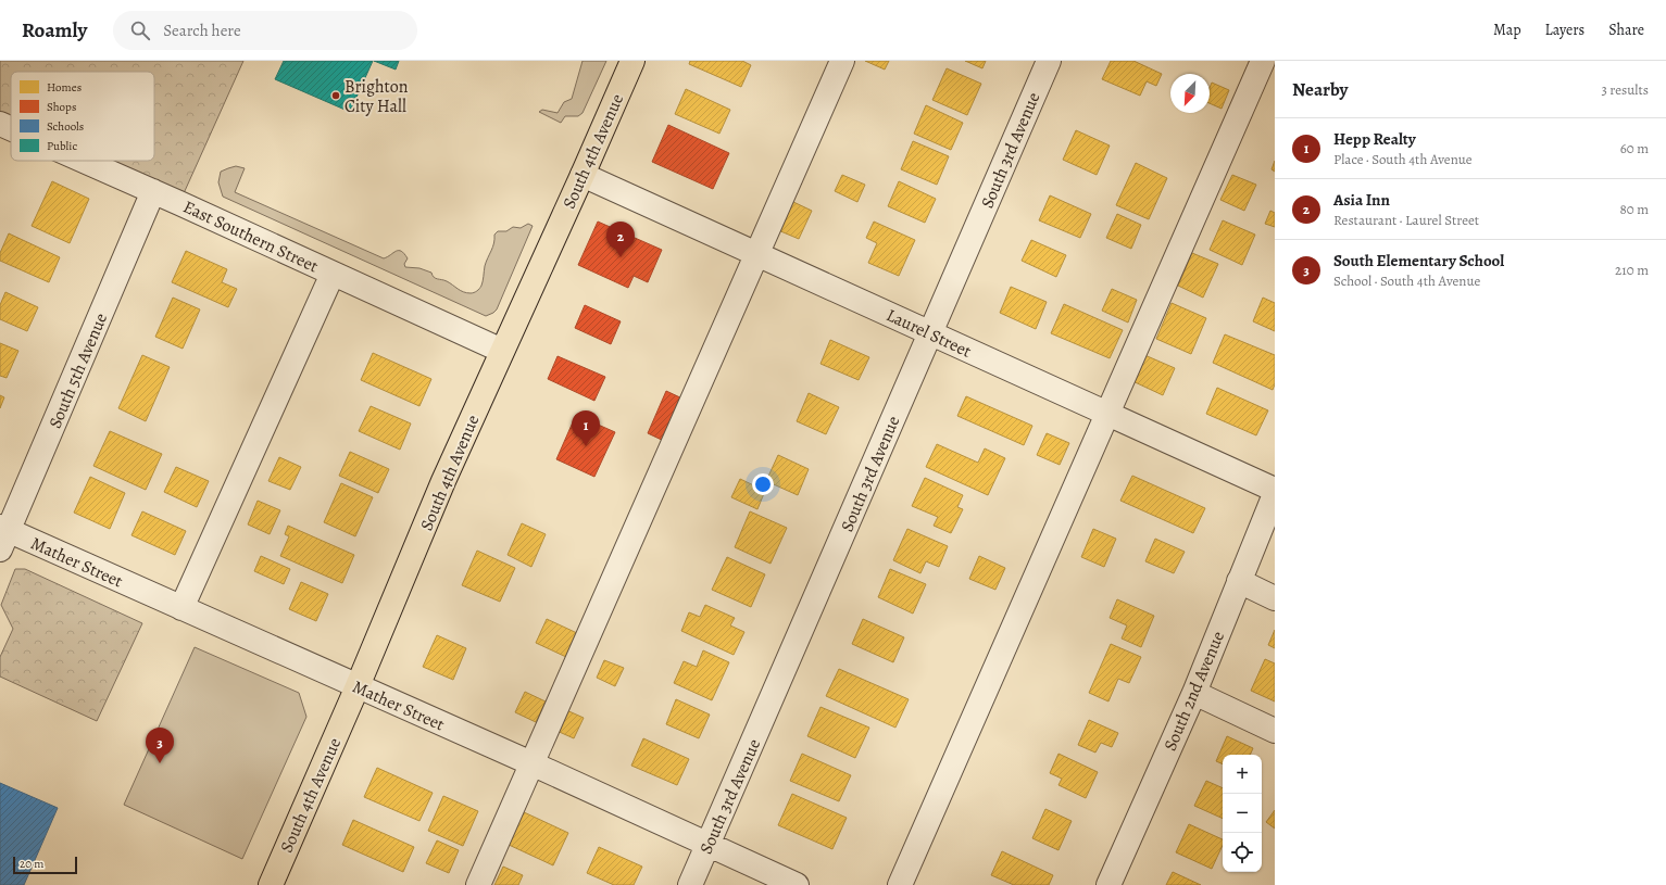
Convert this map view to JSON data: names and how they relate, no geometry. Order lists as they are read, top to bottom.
{
  "streets": {
    "main road": ["South 4th Avenue"],
    "street": [
      "South 3rd Avenue",
      "East Southern Street",
      "Laurel Street",
      "South 5th Avenue",
      "Mather Street",
      "South 2nd Avenue"
    ]
  },
  "crossings": [
    ["South 3rd Avenue", "Laurel Street"],
    ["South 3rd Avenue", "Mather Street"],
    ["South 4th Avenue", "East Southern Street"],
    ["South 4th Avenue", "Laurel Street"],
    ["South 4th Avenue", "Mather Street"],
    ["East Southern Street", "South 5th Avenue"],
    ["South 5th Avenue", "Mather Street"]
  ],
  "places": ["Brighton City Hall"],
  "legend": [
    "Homes",
    "Shops",
    "Schools",
    "Public"
  ],
  "scale_bar": "20 m",
  "north": "bottom left",
  "page": {
    "header": "Roamly",
    "search": "Search here",
    "nav": ["Map", "Layers", "Share"],
    "heading": ["Nearby", "3 results"],
    "list": [
      {
        "mark": "1",
        "name": "Hepp Realty",
        "note": "Place · South 4th Avenue",
        "value": "60 m"
      },
      {
        "mark": "2",
        "name": "Asia Inn",
        "note": "Restaurant · Laurel Street",
        "value": "80 m"
      },
      {
        "mark": "3",
        "name": "South Elementary School",
        "note": "School · South 4th Avenue",
        "value": "210 m"
      }
    ],
    "pins": ["2", "1", "3"],
    "map_buttons": ["+", "−"],
    "scale": "20 m"
  }
}
